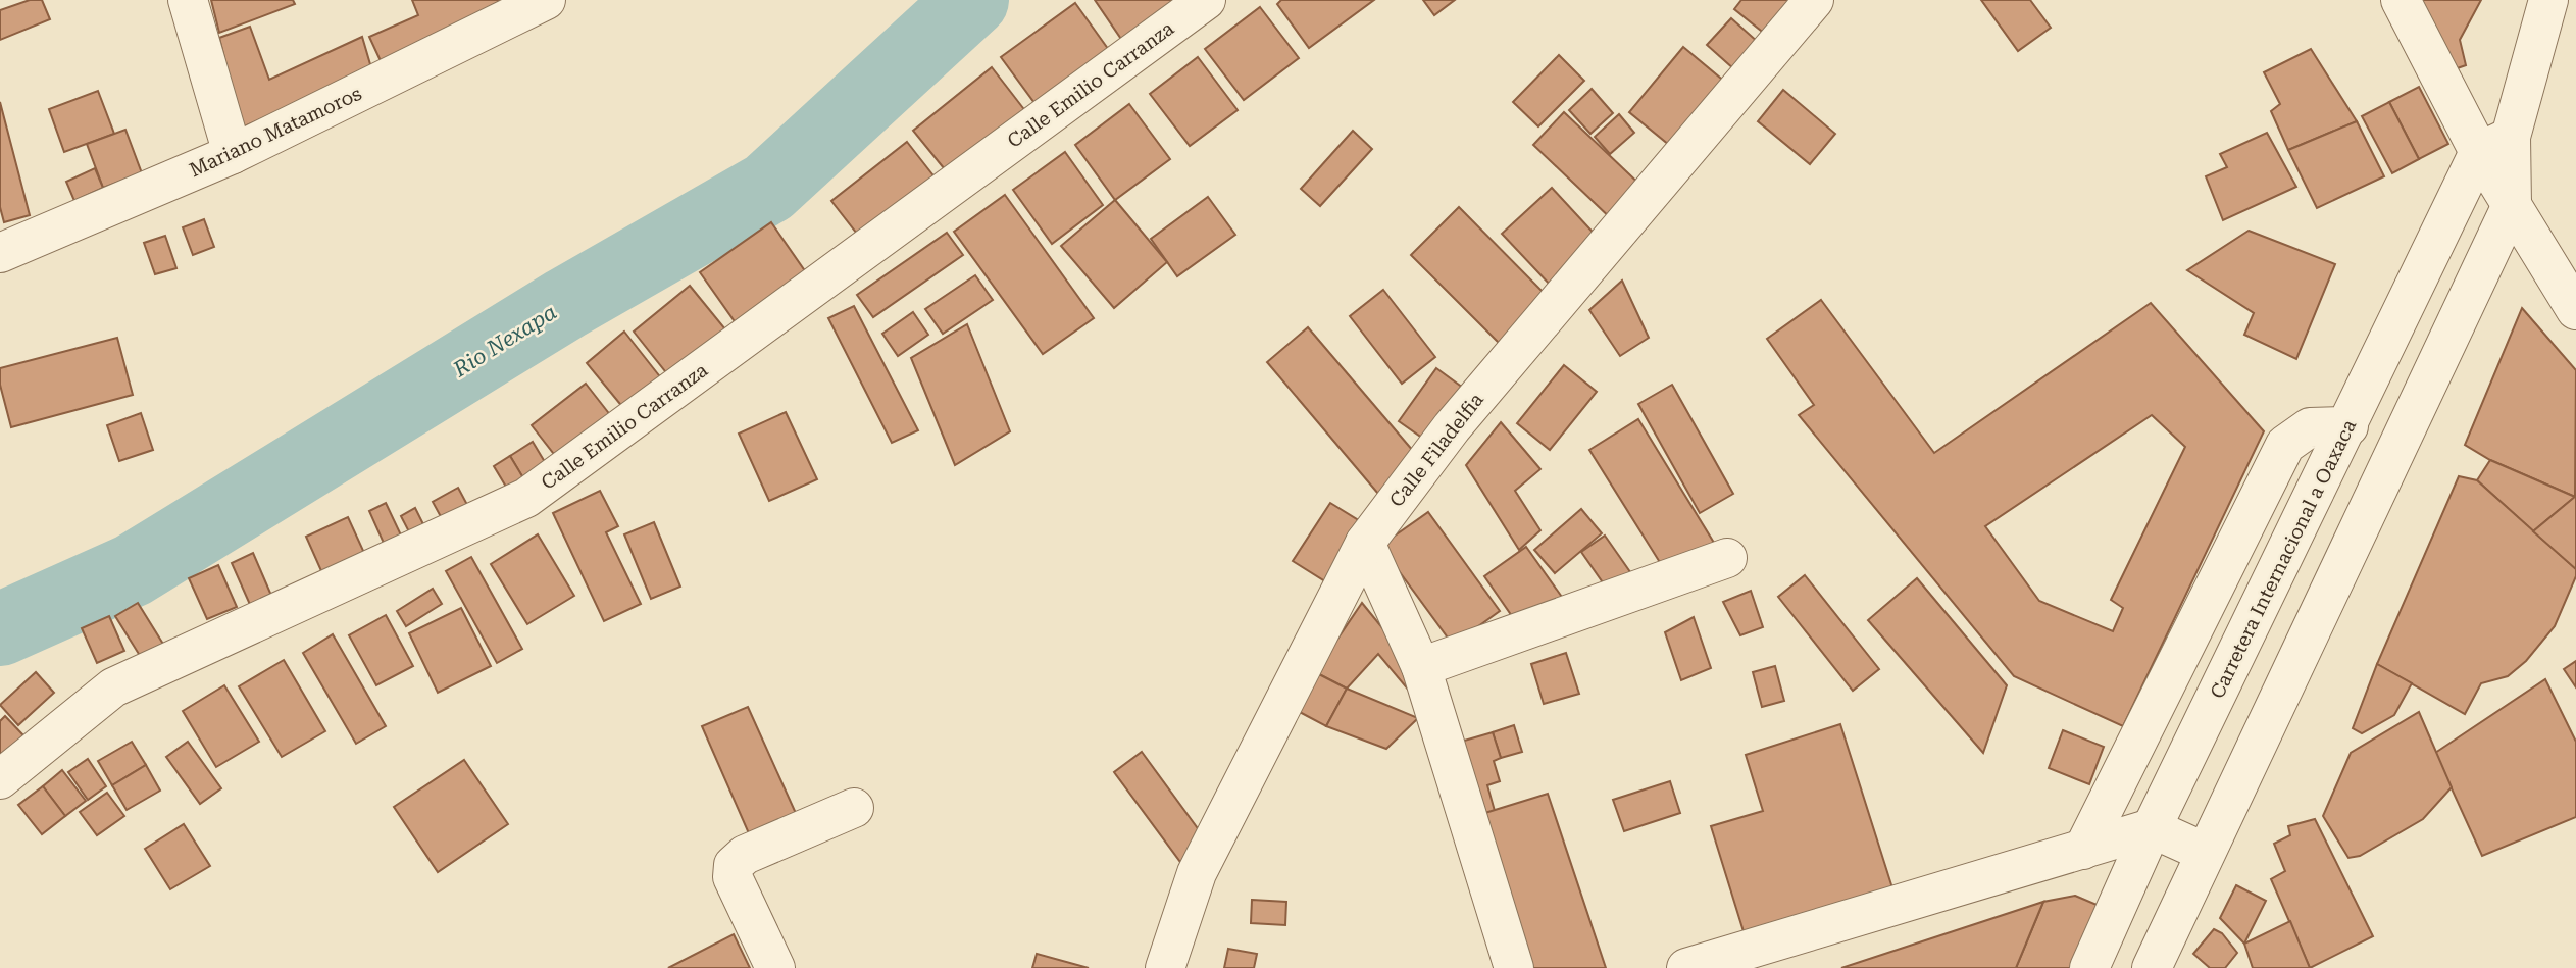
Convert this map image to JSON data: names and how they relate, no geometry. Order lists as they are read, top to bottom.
{
  "streets": {
    "street": [
      "Calle Emilio Carranza",
      "Mariano Matamoros",
      "Calle Filadelfia",
      "Carretera Internacional a Oaxaca"
    ]
  },
  "water": ["Rio Nexapa"]
}
